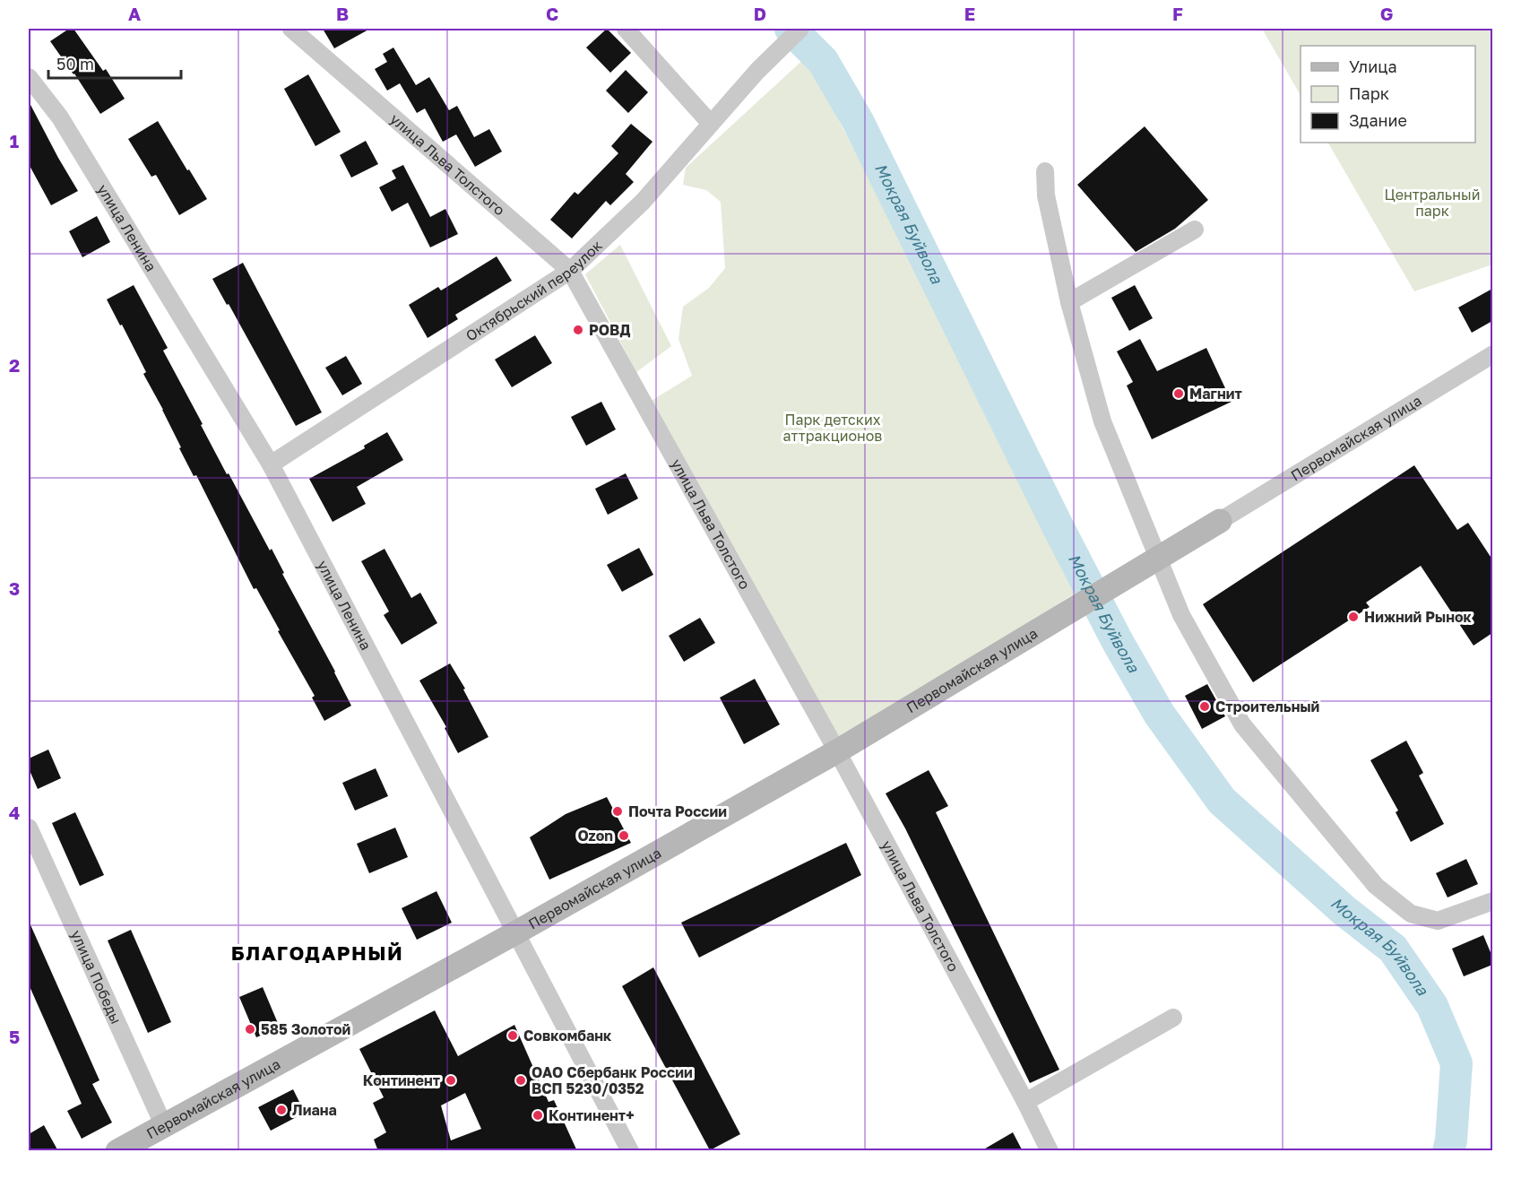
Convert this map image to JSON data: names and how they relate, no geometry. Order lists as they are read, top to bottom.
{
  "streets": {
    "main road": ["Первомайская улица"],
    "street": [
      "улица Льва Толстого",
      "улица Ленина",
      "Октябрьский переулок",
      "улица Победы"
    ]
  },
  "crossings": [
    ["улица Льва Толстого", "Октябрьский переулок"],
    ["улица Льва Толстого", "Первомайская улица"],
    ["улица Ленина", "Октябрьский переулок"],
    ["улица Ленина", "Первомайская улица"],
    ["Первомайская улица", "улица Победы"]
  ],
  "districts": ["БЛАГОДАРНЫЙ"],
  "water": ["Мокрая Буйвола"],
  "parks": ["Центральный парк", "Парк детских аттракционов"],
  "places": [
    "РОВД",
    "Магнит",
    "Нижний Рынок",
    "Строительный",
    "Почта России",
    "Ozon",
    "585 Золотой",
    "Совкомбанк",
    "Континент",
    "ОАО Сбербанк России ВСП 5230/0352",
    "Лиана",
    "Континент+"
  ],
  "legend": ["Улица", "Парк", "Здание"],
  "scale_bar": "50 m",
  "grid": {
    "columns": [
      "A",
      "B",
      "C",
      "D",
      "E",
      "F",
      "G"
    ],
    "rows": [
      "1",
      "2",
      "3",
      "4",
      "5"
    ]
  }
}
